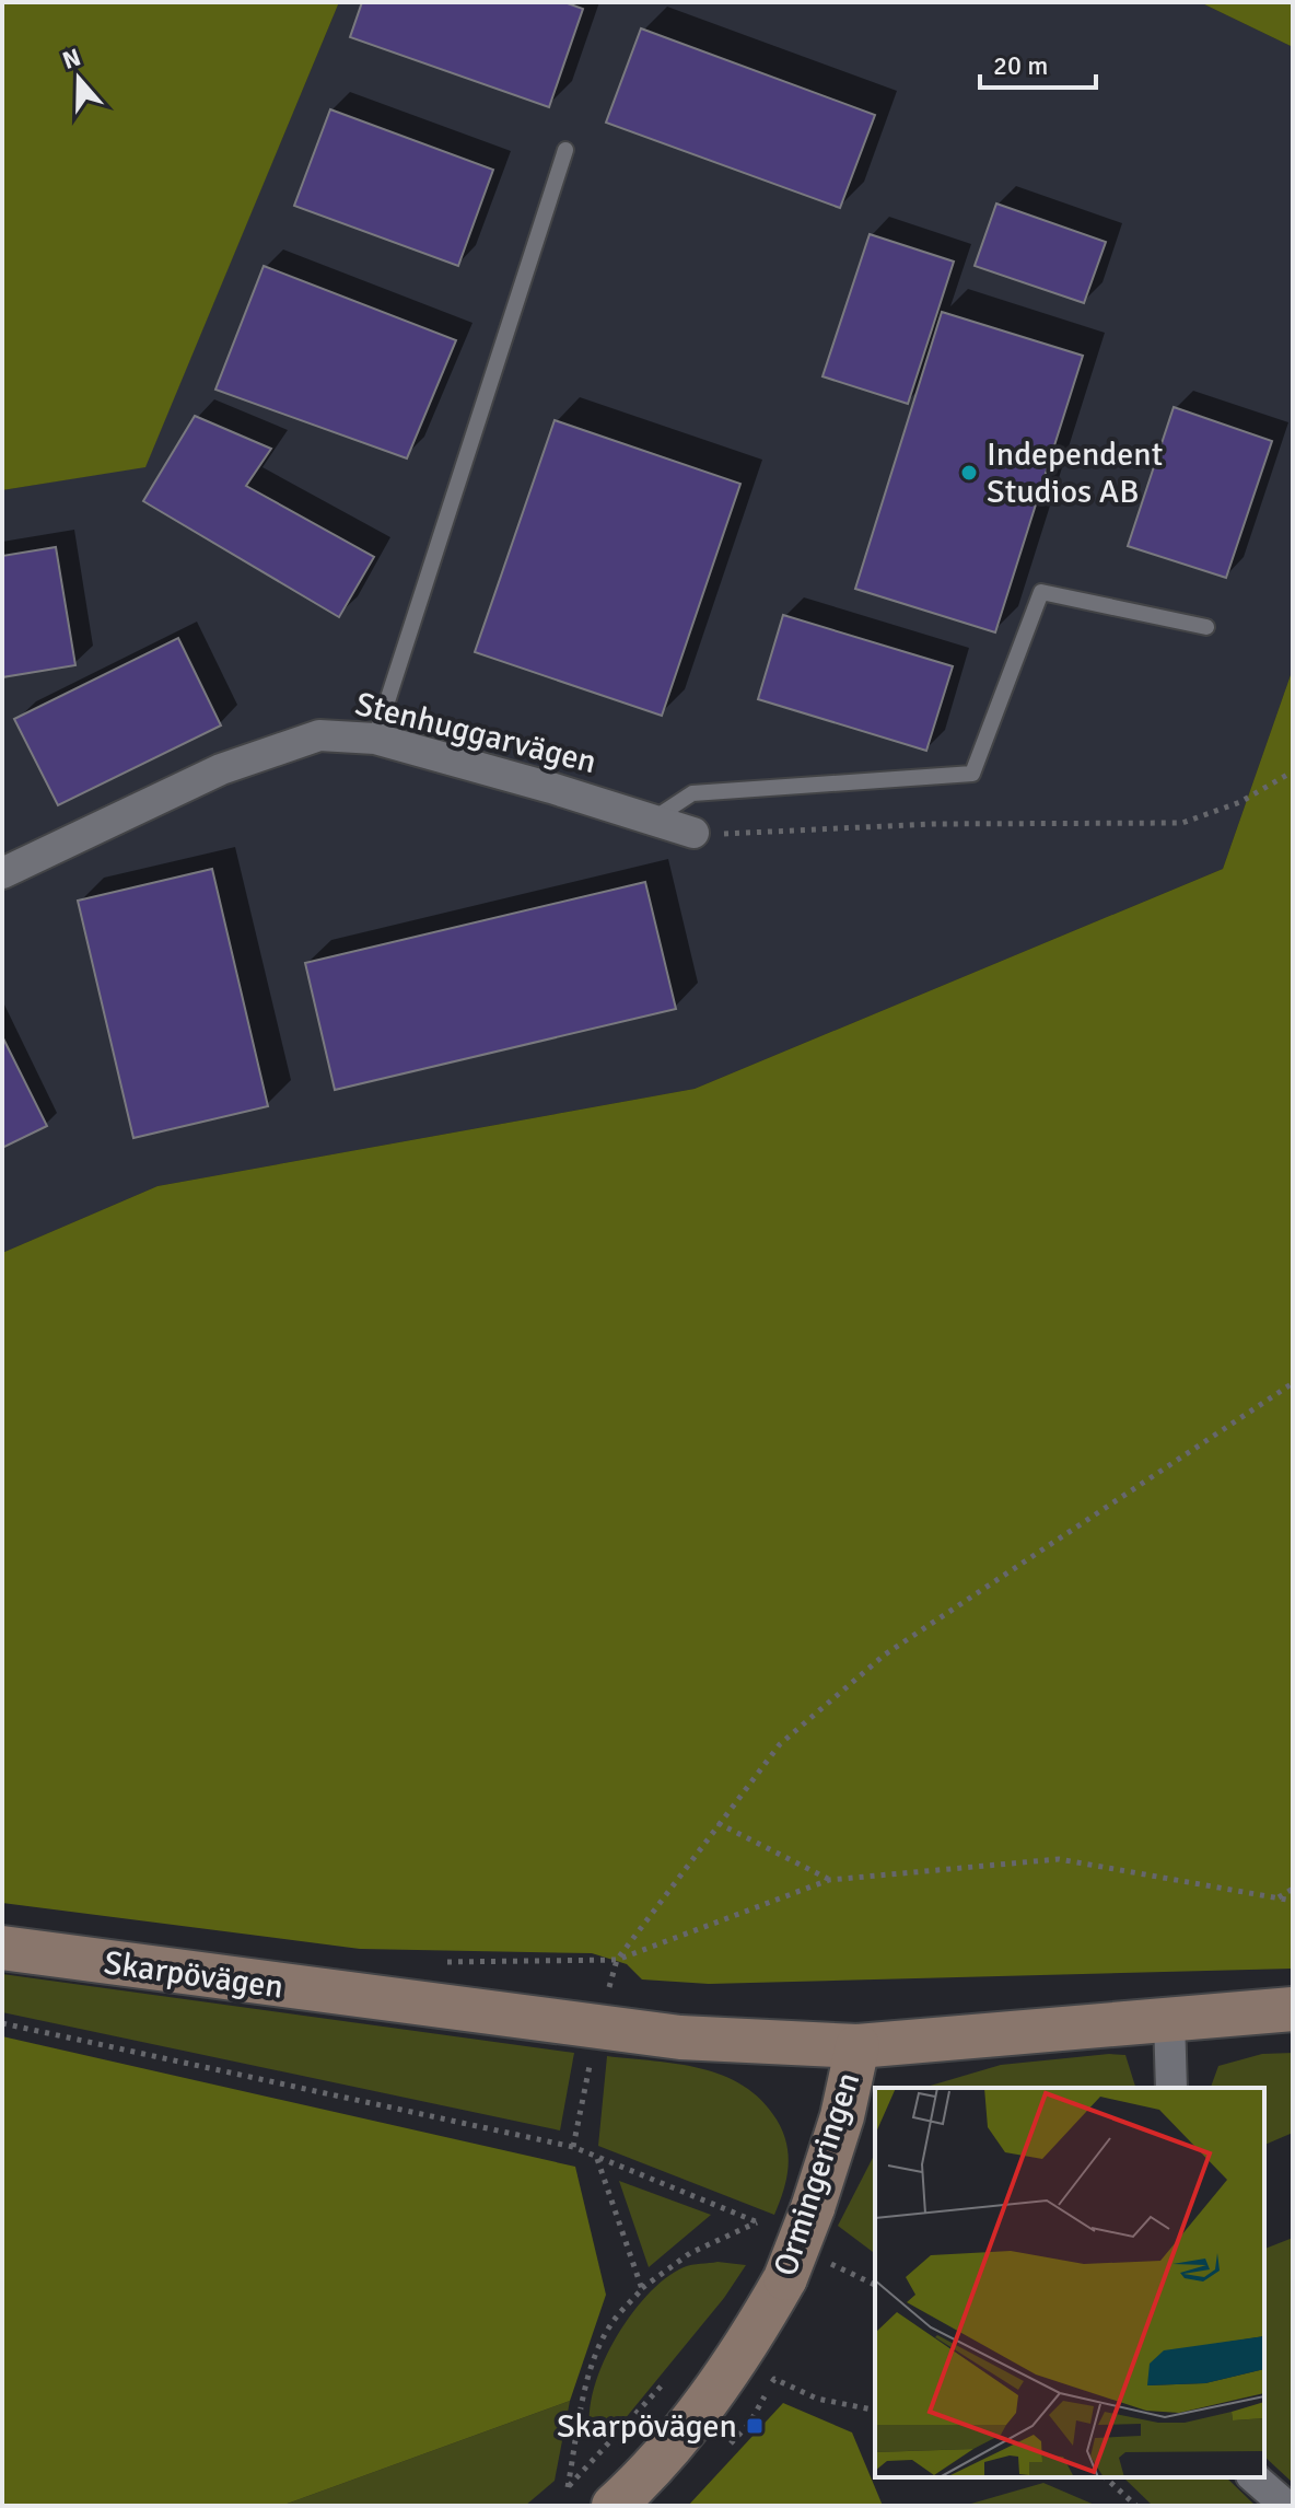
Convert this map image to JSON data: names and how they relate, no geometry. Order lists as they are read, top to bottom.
{
  "streets": {
    "street": ["Stenhuggarvägen", "Skarpövägen", "Ormingeringen"]
  },
  "crossings": [
    ["Skarpövägen", "Ormingeringen"]
  ],
  "places": {
    "other": ["Independent Studios AB"],
    "transit": ["Skarpövägen"]
  },
  "scale_bar": "20 m",
  "north": "top"
}
